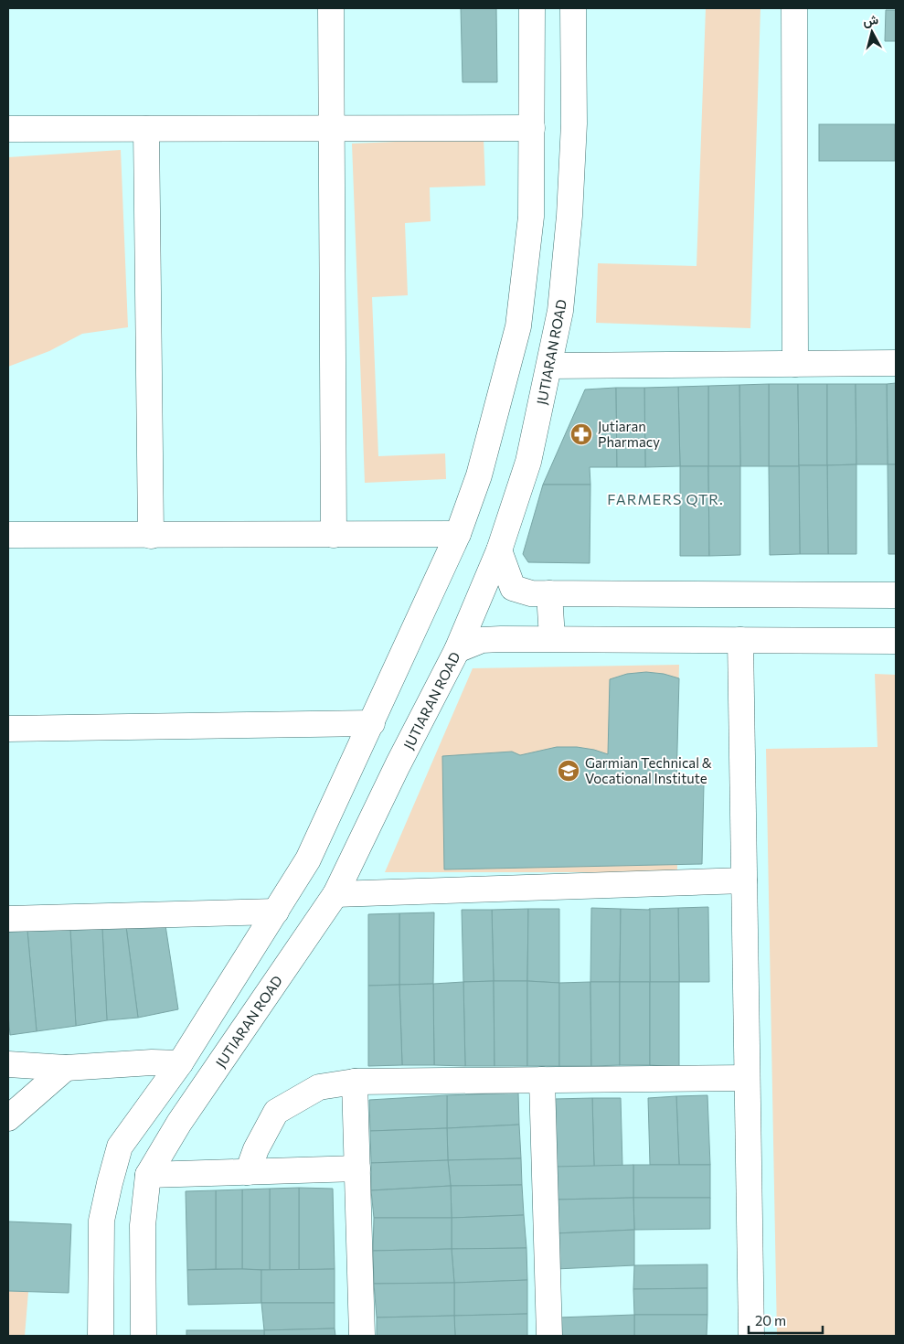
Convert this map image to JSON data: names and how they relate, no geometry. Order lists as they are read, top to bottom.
{
  "streets": {
    "street": ["JUTIARAN ROAD"]
  },
  "districts": ["FARMERS QTR."],
  "places": {
    "pharmacy": ["Jutiaran Pharmacy"],
    "school or university": ["Garmian Technical & Vocational Institute"]
  },
  "scale_bar": "20 m",
  "north": "top"
}
